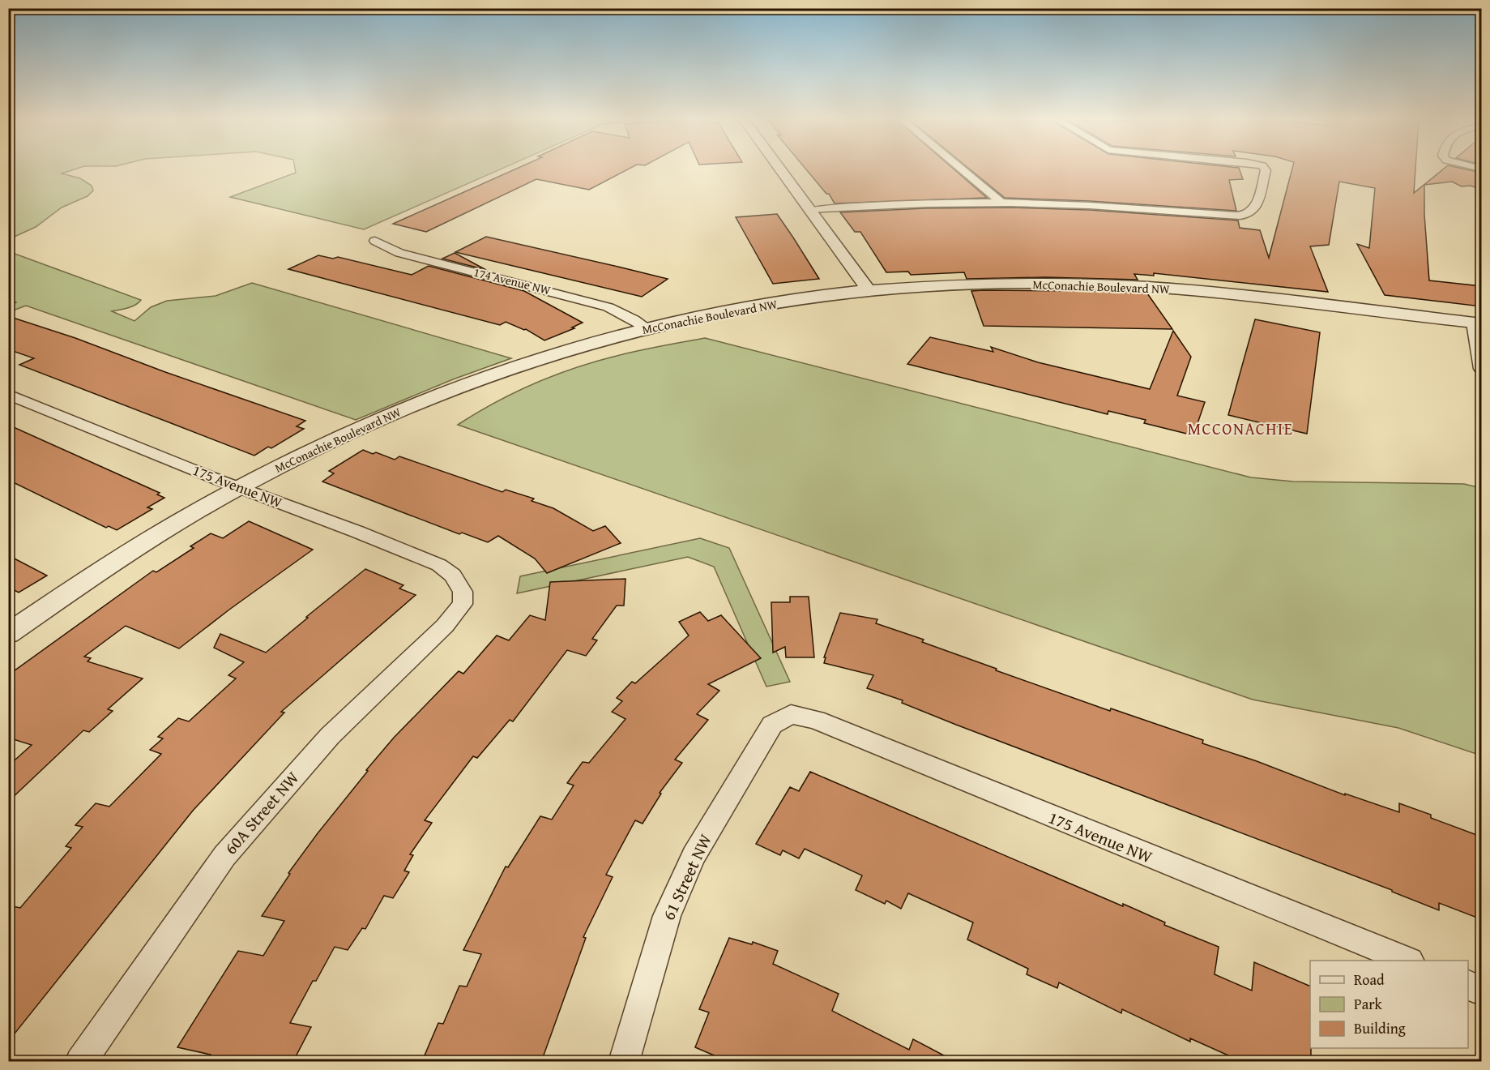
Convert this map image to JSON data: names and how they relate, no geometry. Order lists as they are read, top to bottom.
{
  "streets": {
    "street": [
      "174 Avenue NW",
      "McConachie Boulevard NW",
      "175 Avenue NW",
      "60A Street NW",
      "61 Street NW"
    ]
  },
  "crossings": [
    ["174 Avenue NW", "McConachie Boulevard NW"],
    ["McConachie Boulevard NW", "175 Avenue NW"],
    ["175 Avenue NW", "60A Street NW"],
    ["175 Avenue NW", "61 Street NW"]
  ],
  "districts": ["MCCONACHIE"],
  "legend": ["Road", "Park", "Building"]
}
